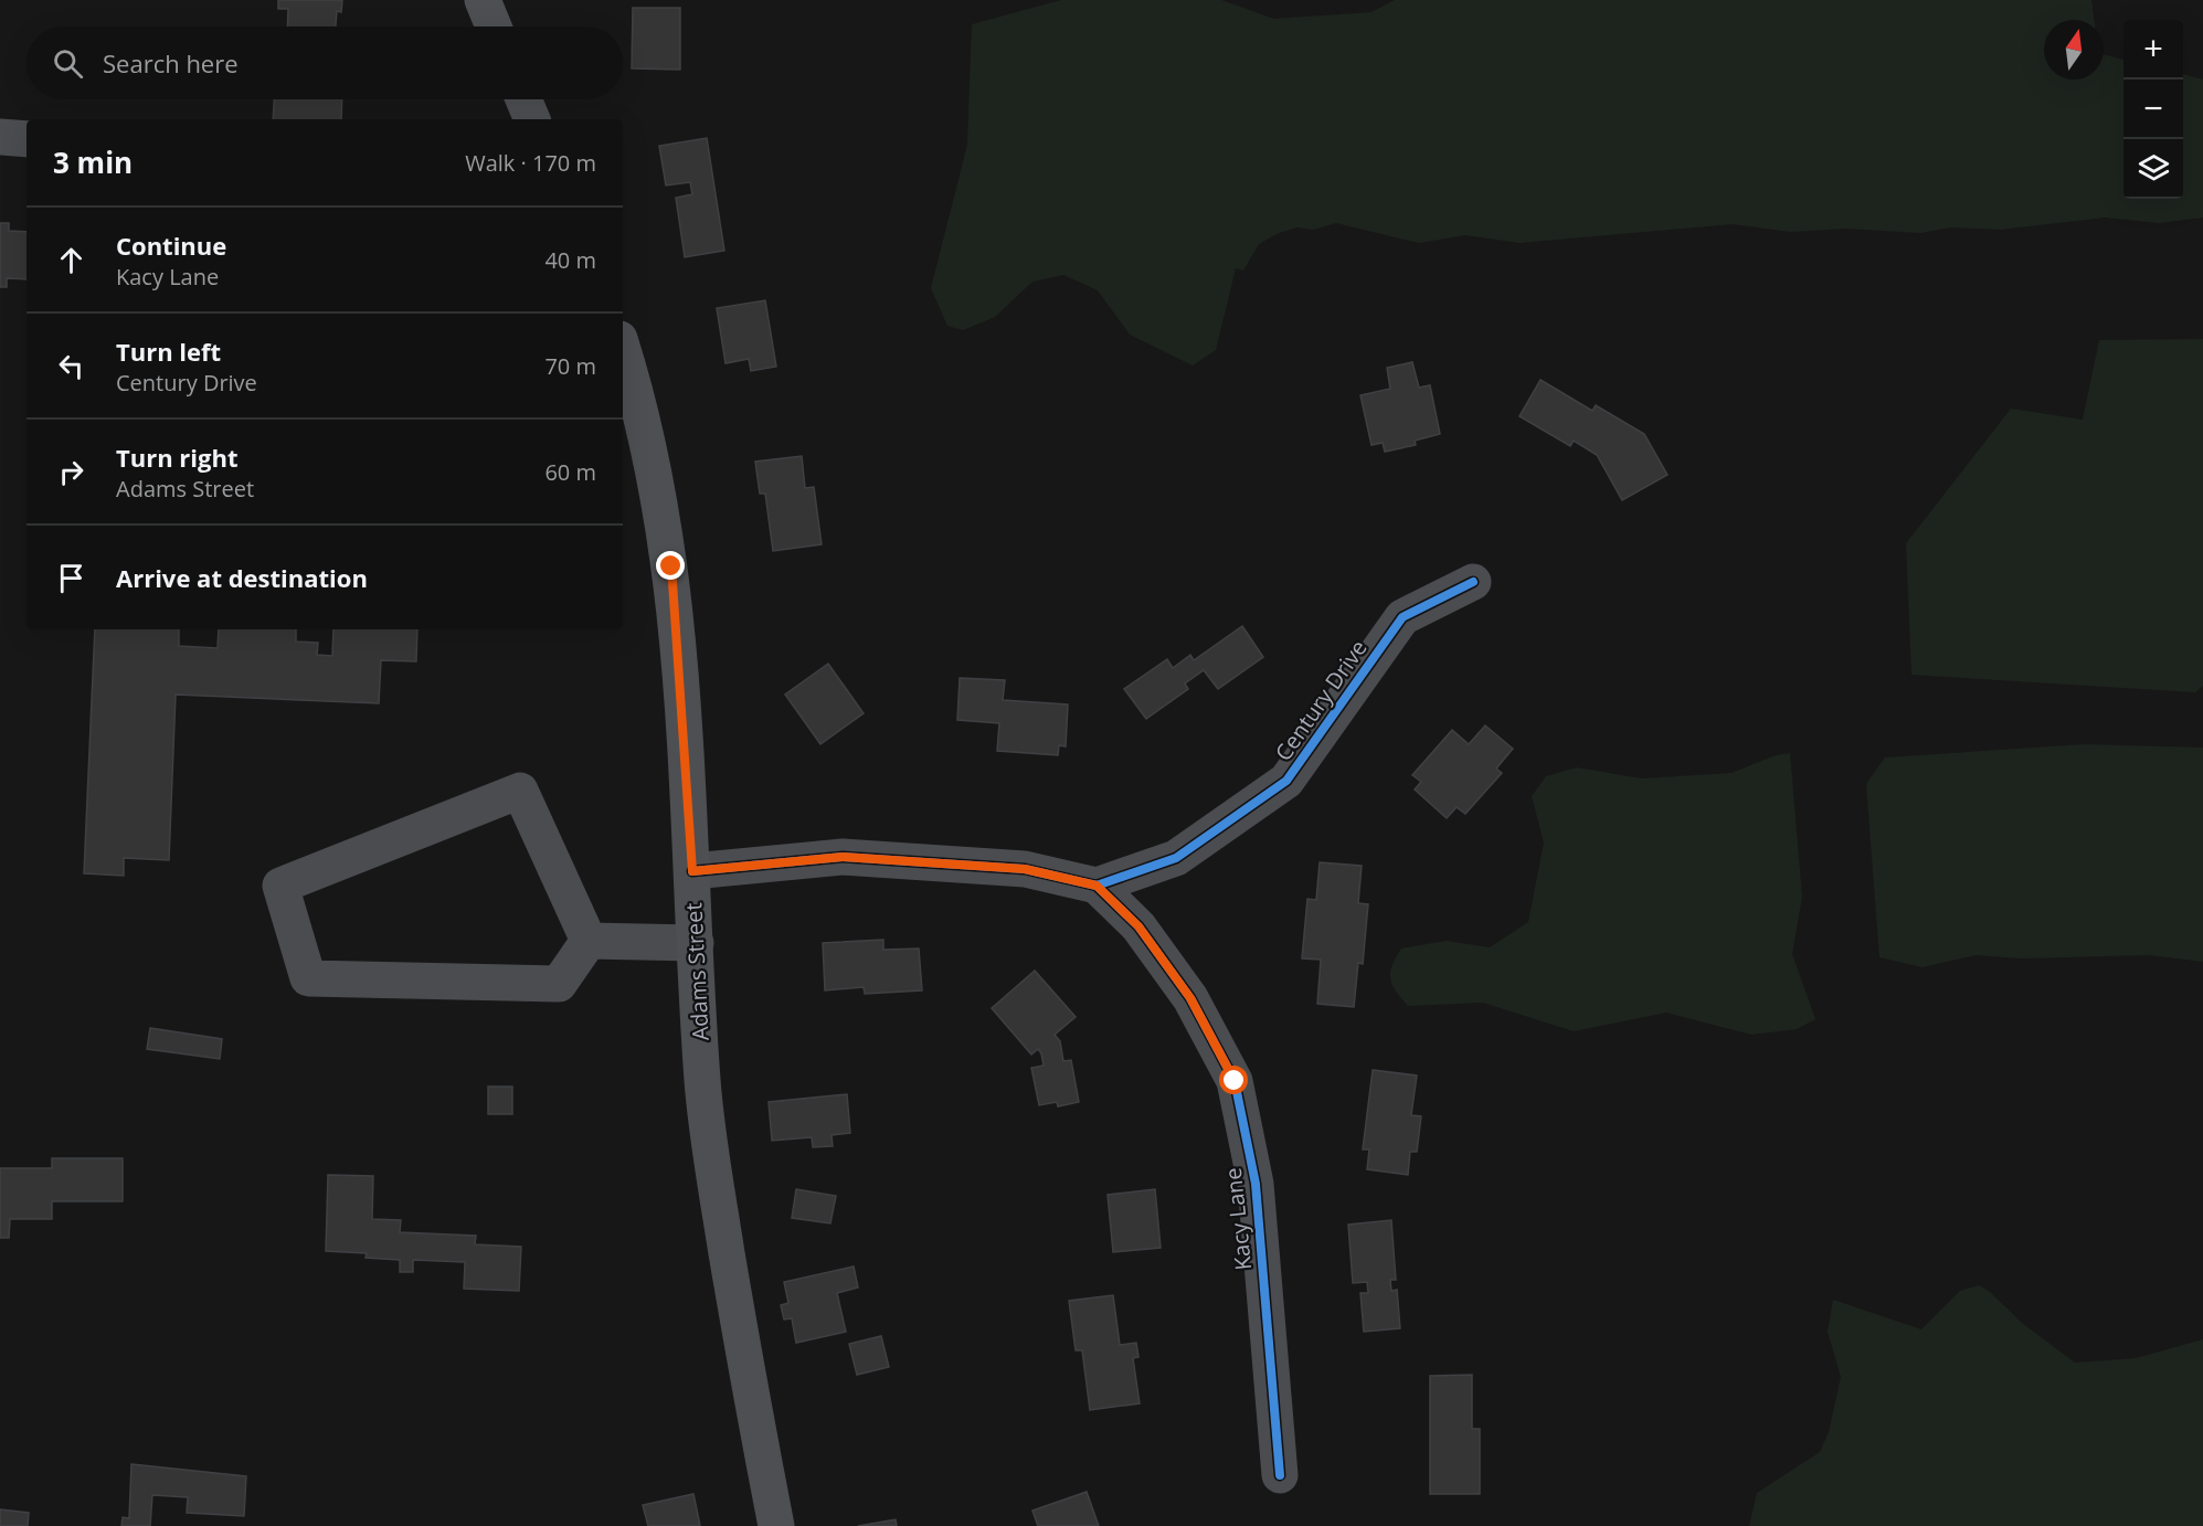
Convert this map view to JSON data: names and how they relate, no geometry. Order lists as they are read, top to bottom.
{
  "streets": {
    "main road": ["Adams Street"],
    "street": ["Century Drive", "Kacy Lane"]
  },
  "crossings": [
    ["Century Drive", "Kacy Lane"]
  ],
  "north": "top",
  "page": {
    "map_buttons": ["+", "−"],
    "search": "Search here",
    "heading": ["3 min", "Walk · 170 m"],
    "list": [
      ["Continue", "Kacy Lane", "40 m"],
      ["Turn left", "Century Drive", "70 m"],
      ["Turn right", "Adams Street", "60 m"],
      "Arrive at destination"
    ]
  }
}
